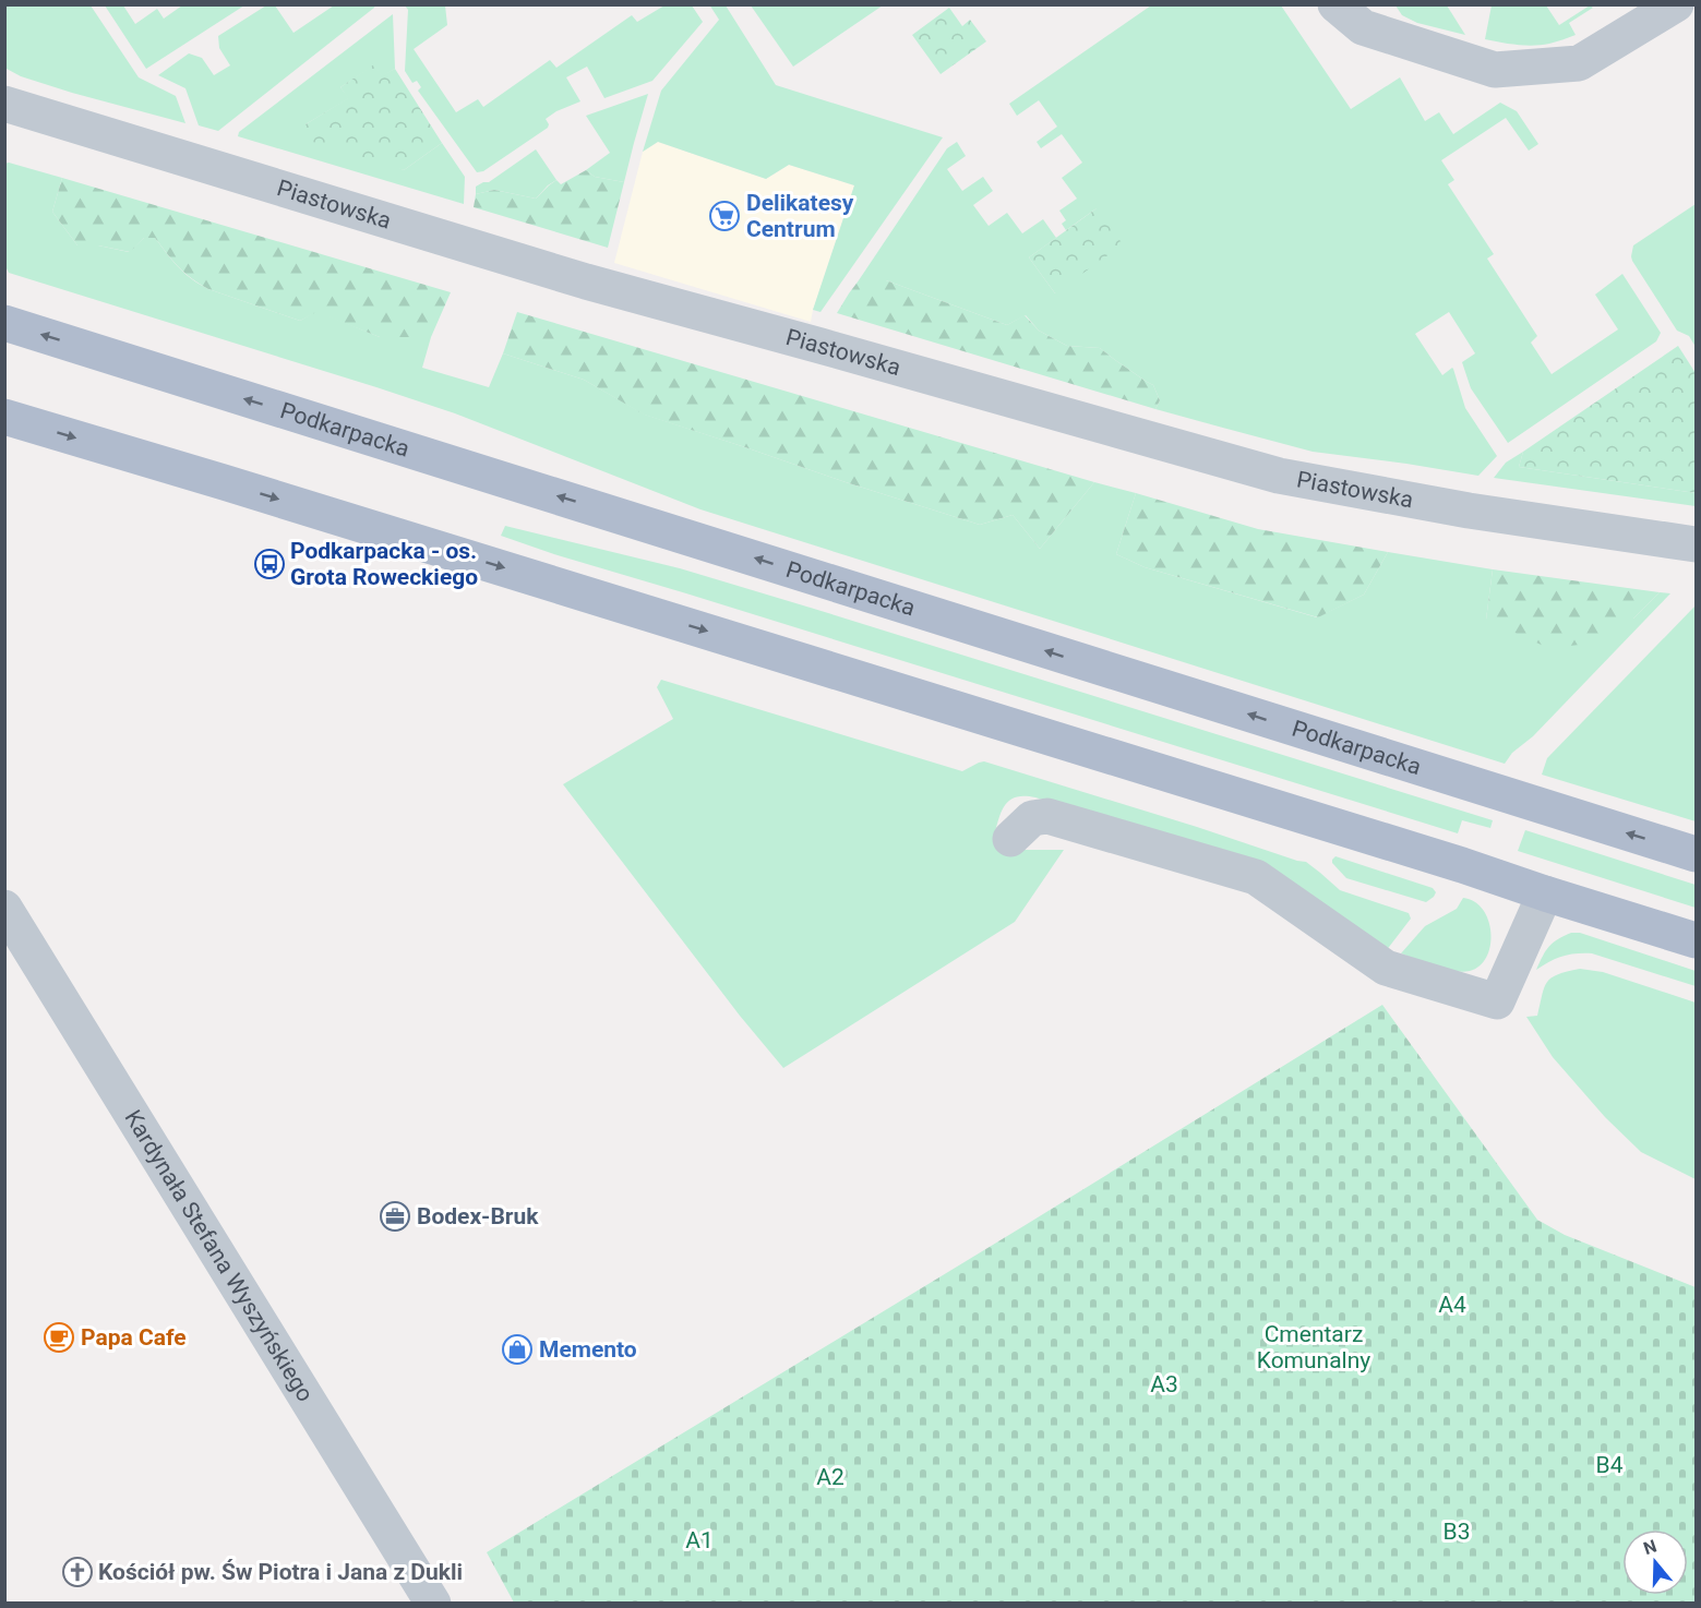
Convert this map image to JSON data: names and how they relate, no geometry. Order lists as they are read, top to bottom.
{
  "streets": {
    "main road": ["Podkarpacka"],
    "street": ["Piastowska", "Kardynała Stefana Wyszyńskiego"]
  },
  "parks": [
    "A4",
    "Cmentarz Komunalny",
    "A3",
    "B4",
    "A2",
    "B3",
    "A1"
  ],
  "places": {
    "supermarket": ["Delikatesy Centrum"],
    "bus stop": ["Podkarpacka - os. Grota Roweckiego"],
    "office": ["Bodex-Bruk"],
    "cafe": ["Papa Cafe"],
    "shop": ["Memento"],
    "church": ["Kościół pw. Św Piotra i Jana z Dukli"]
  },
  "north": "top"
}
